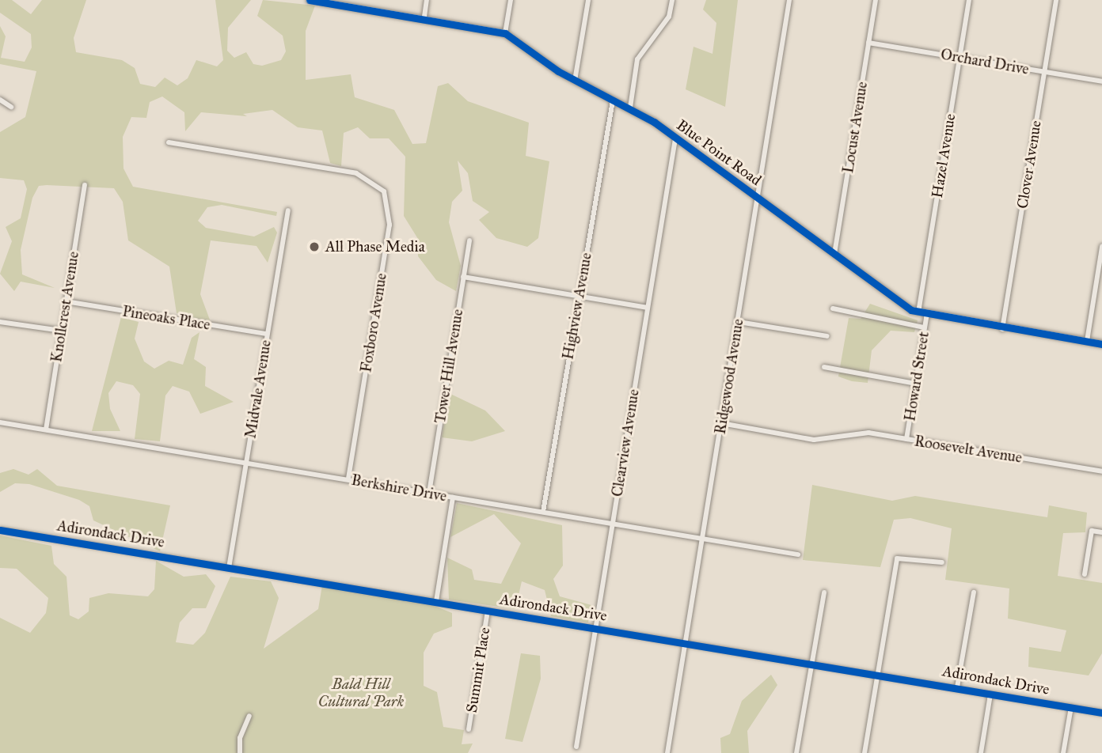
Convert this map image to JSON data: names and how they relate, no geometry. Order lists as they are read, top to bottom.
{
  "streets": {
    "street": [
      "Orchard Drive",
      "Locust Avenue",
      "Blue Point Road",
      "Hazel Avenue",
      "Clover Avenue",
      "Highview Avenue",
      "Knollcrest Avenue",
      "Pineoaks Place",
      "Foxboro Avenue",
      "Tower Hill Avenue",
      "Ridgewood Avenue",
      "Howard Street",
      "Midvale Avenue",
      "Clearview Avenue",
      "Roosevelt Avenue",
      "Berkshire Drive",
      "Adirondack Drive",
      "Summit Place"
    ]
  },
  "crossings": [
    ["Orchard Drive", "Locust Avenue"],
    ["Orchard Drive", "Hazel Avenue"],
    ["Orchard Drive", "Clover Avenue"],
    ["Locust Avenue", "Blue Point Road"],
    ["Blue Point Road", "Hazel Avenue"],
    ["Blue Point Road", "Clover Avenue"],
    ["Blue Point Road", "Highview Avenue"],
    ["Blue Point Road", "Ridgewood Avenue"],
    ["Blue Point Road", "Howard Street"],
    ["Blue Point Road", "Clearview Avenue"],
    ["Highview Avenue", "Berkshire Drive"],
    ["Knollcrest Avenue", "Pineoaks Place"],
    ["Knollcrest Avenue", "Berkshire Drive"],
    ["Pineoaks Place", "Midvale Avenue"],
    ["Foxboro Avenue", "Berkshire Drive"],
    ["Tower Hill Avenue", "Berkshire Drive"],
    ["Ridgewood Avenue", "Roosevelt Avenue"],
    ["Ridgewood Avenue", "Berkshire Drive"],
    ["Ridgewood Avenue", "Adirondack Drive"],
    ["Howard Street", "Roosevelt Avenue"],
    ["Midvale Avenue", "Berkshire Drive"],
    ["Midvale Avenue", "Adirondack Drive"],
    ["Clearview Avenue", "Berkshire Drive"],
    ["Clearview Avenue", "Adirondack Drive"],
    ["Adirondack Drive", "Summit Place"]
  ],
  "parks": ["Bald Hill Cultural Park"],
  "places": ["All Phase Media"]
}
